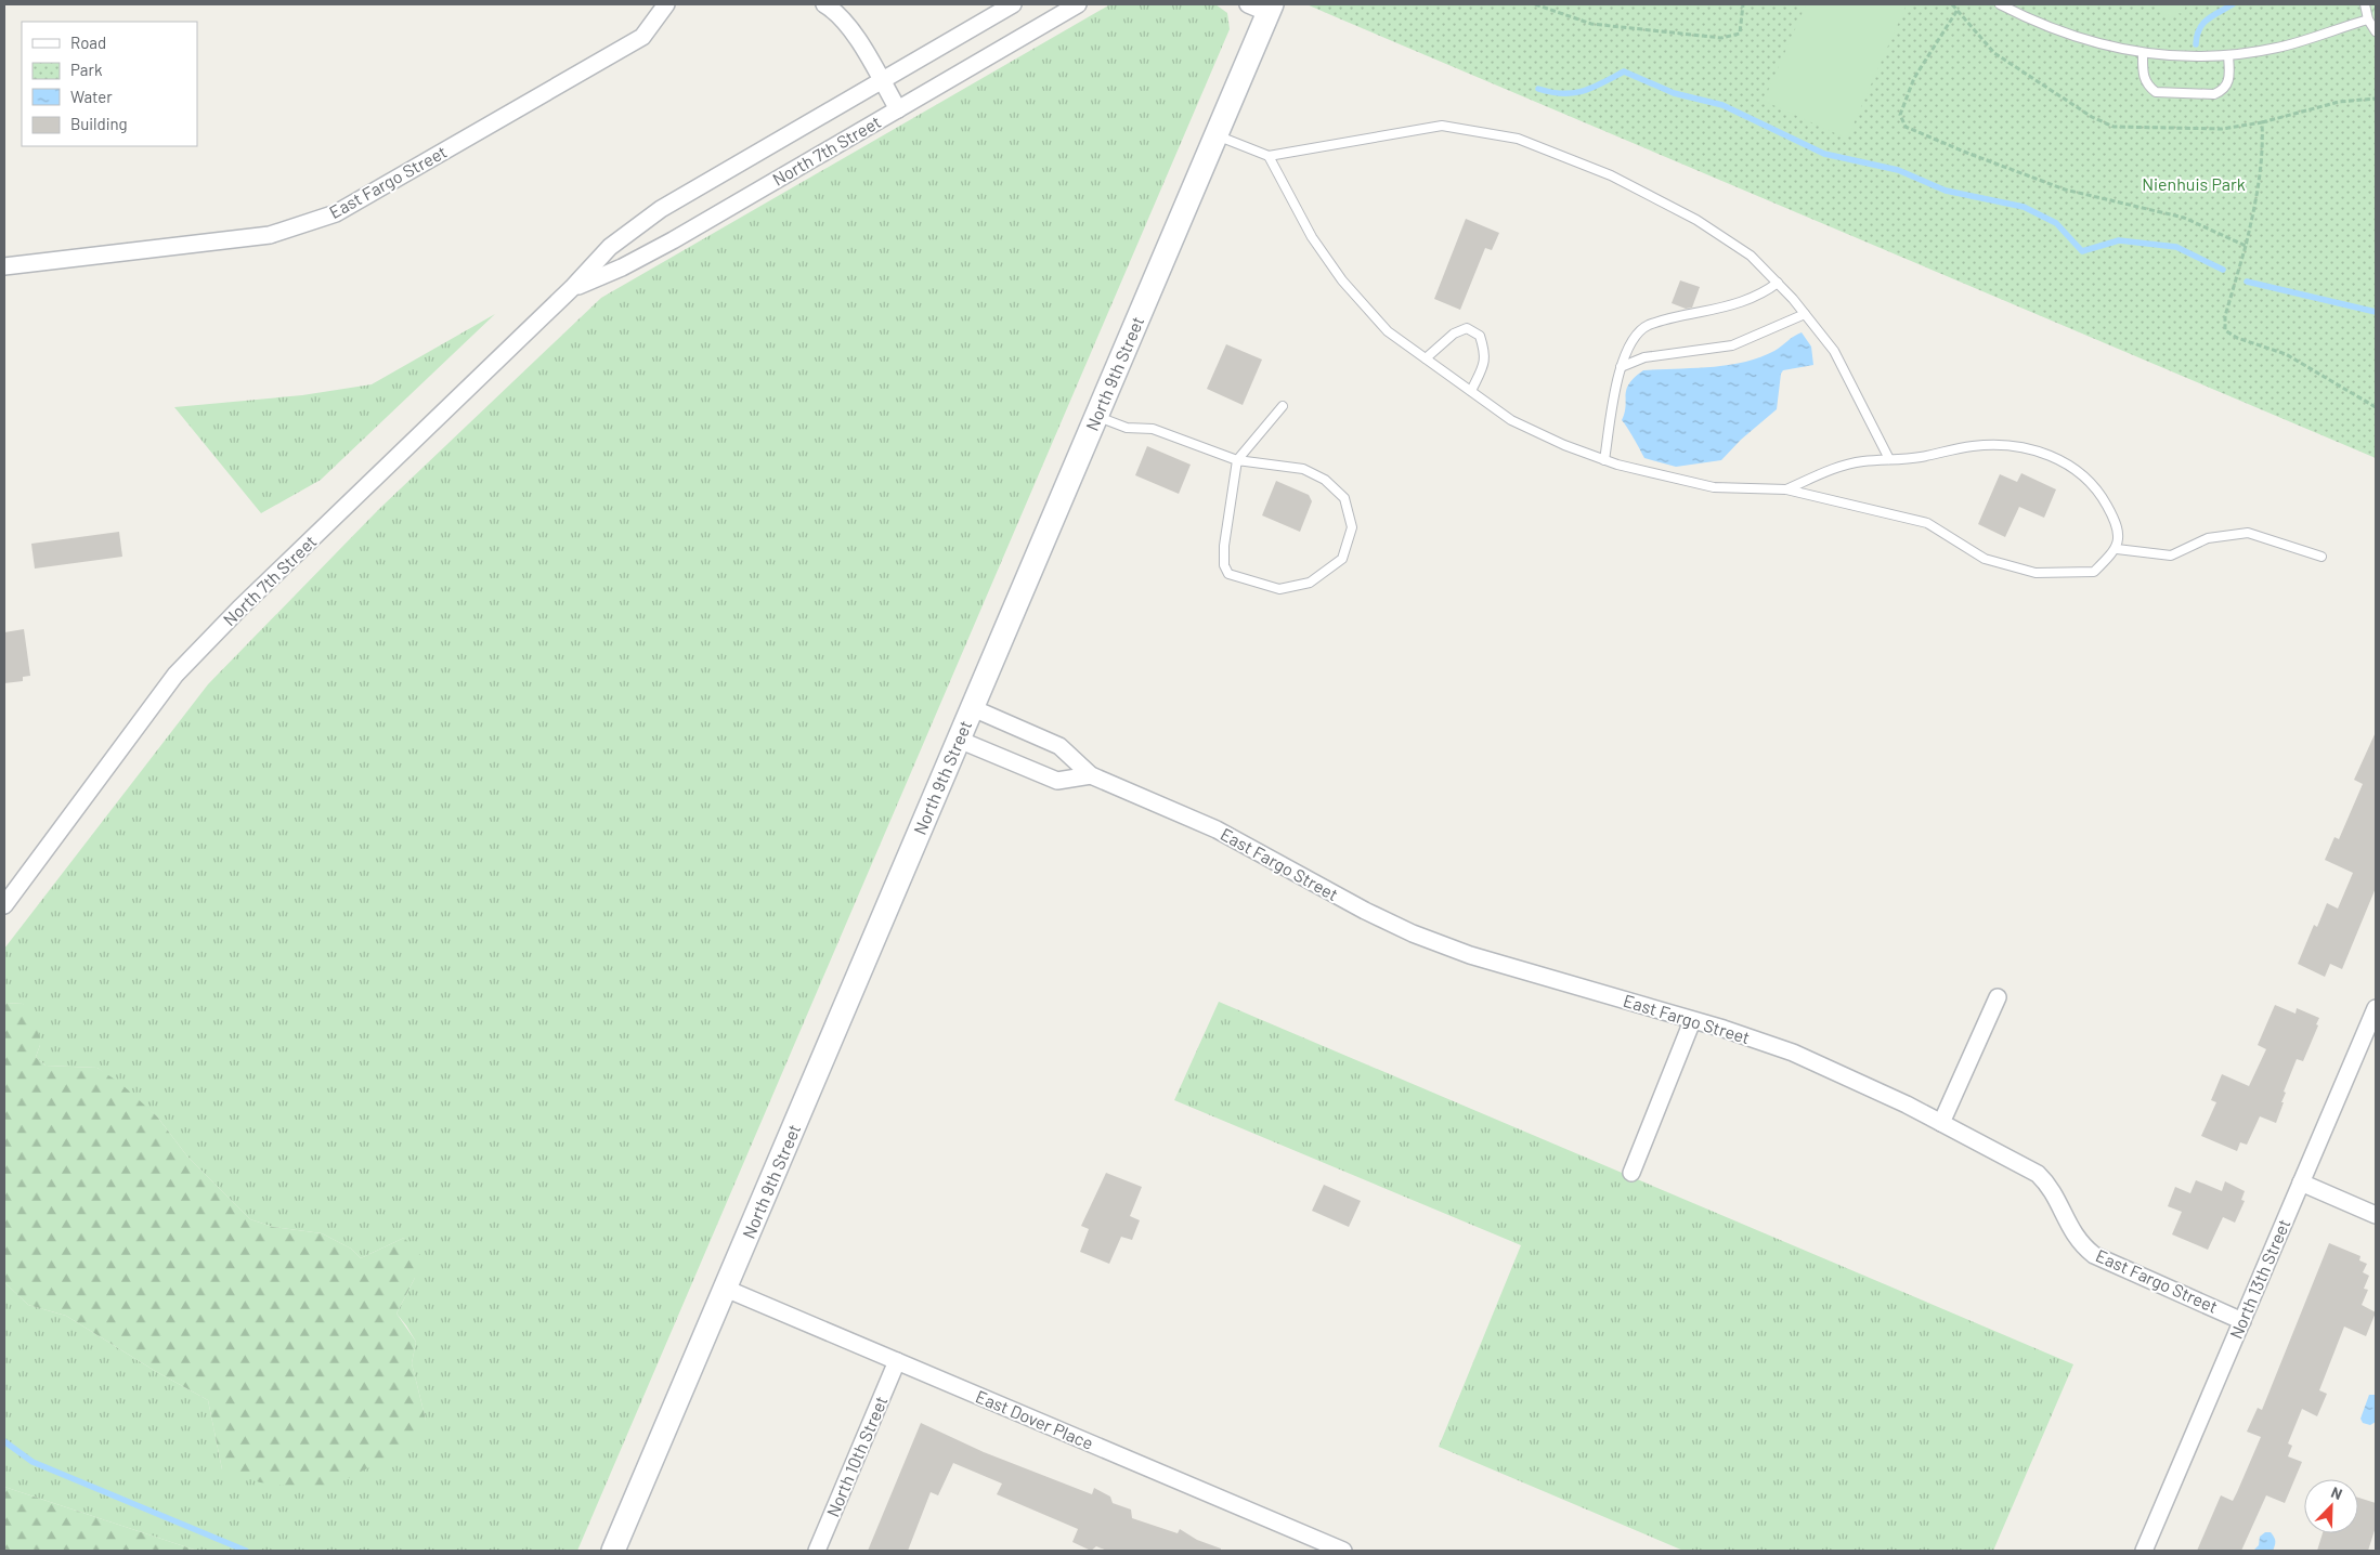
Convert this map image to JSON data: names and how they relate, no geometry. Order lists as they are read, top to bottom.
{
  "streets": {
    "main road": ["North 9th Street"],
    "street": [
      "North 7th Street",
      "East Fargo Street",
      "North 13th Street",
      "East Dover Place",
      "North 10th Street"
    ]
  },
  "crossings": [
    ["East Fargo Street", "North 9th Street"],
    ["East Fargo Street", "North 13th Street"],
    ["North 9th Street", "East Dover Place"],
    ["East Dover Place", "North 10th Street"]
  ],
  "parks": ["Nienhuis Park"],
  "legend": [
    "Road",
    "Park",
    "Water",
    "Building"
  ],
  "north": "top right"
}
